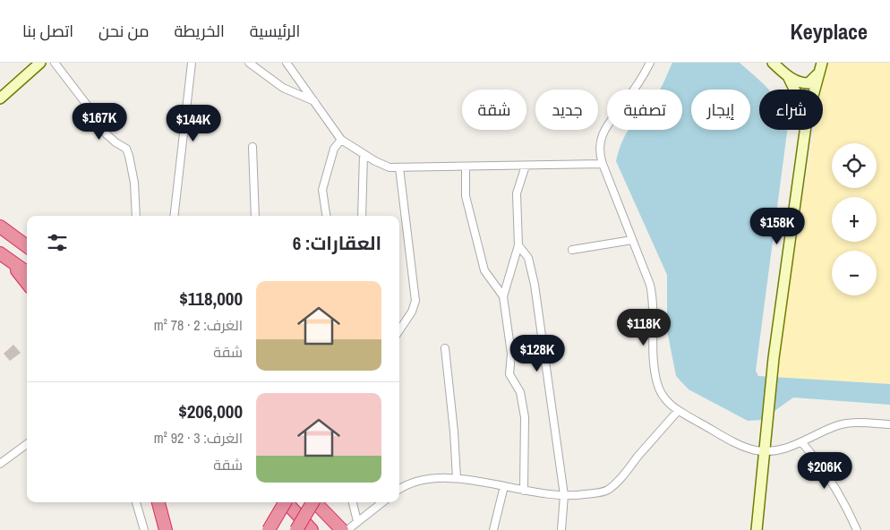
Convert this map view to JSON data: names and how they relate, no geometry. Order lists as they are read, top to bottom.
{
  "page": {
    "header": "Keyplace",
    "nav": [
      "الرئيسية",
      "الخريطة",
      "من نحن",
      "اتصل بنا"
    ],
    "chip": [
      "شراء",
      "إيجار",
      "تصفية",
      "جديد",
      "شقة"
    ],
    "price": [
      "$167K",
      "$144K",
      "$158K",
      "$118K",
      "$128K",
      "$206K"
    ],
    "map_buttons": ["+", "−"],
    "heading": "العقارات: 6",
    "list": [
      {
        "name": "$118,000",
        "note": "الغرف: 2 · 78 m² · شقة"
      },
      {
        "name": "$206,000",
        "note": "الغرف: 3 · 92 m² · شقة"
      }
    ]
  }
}
